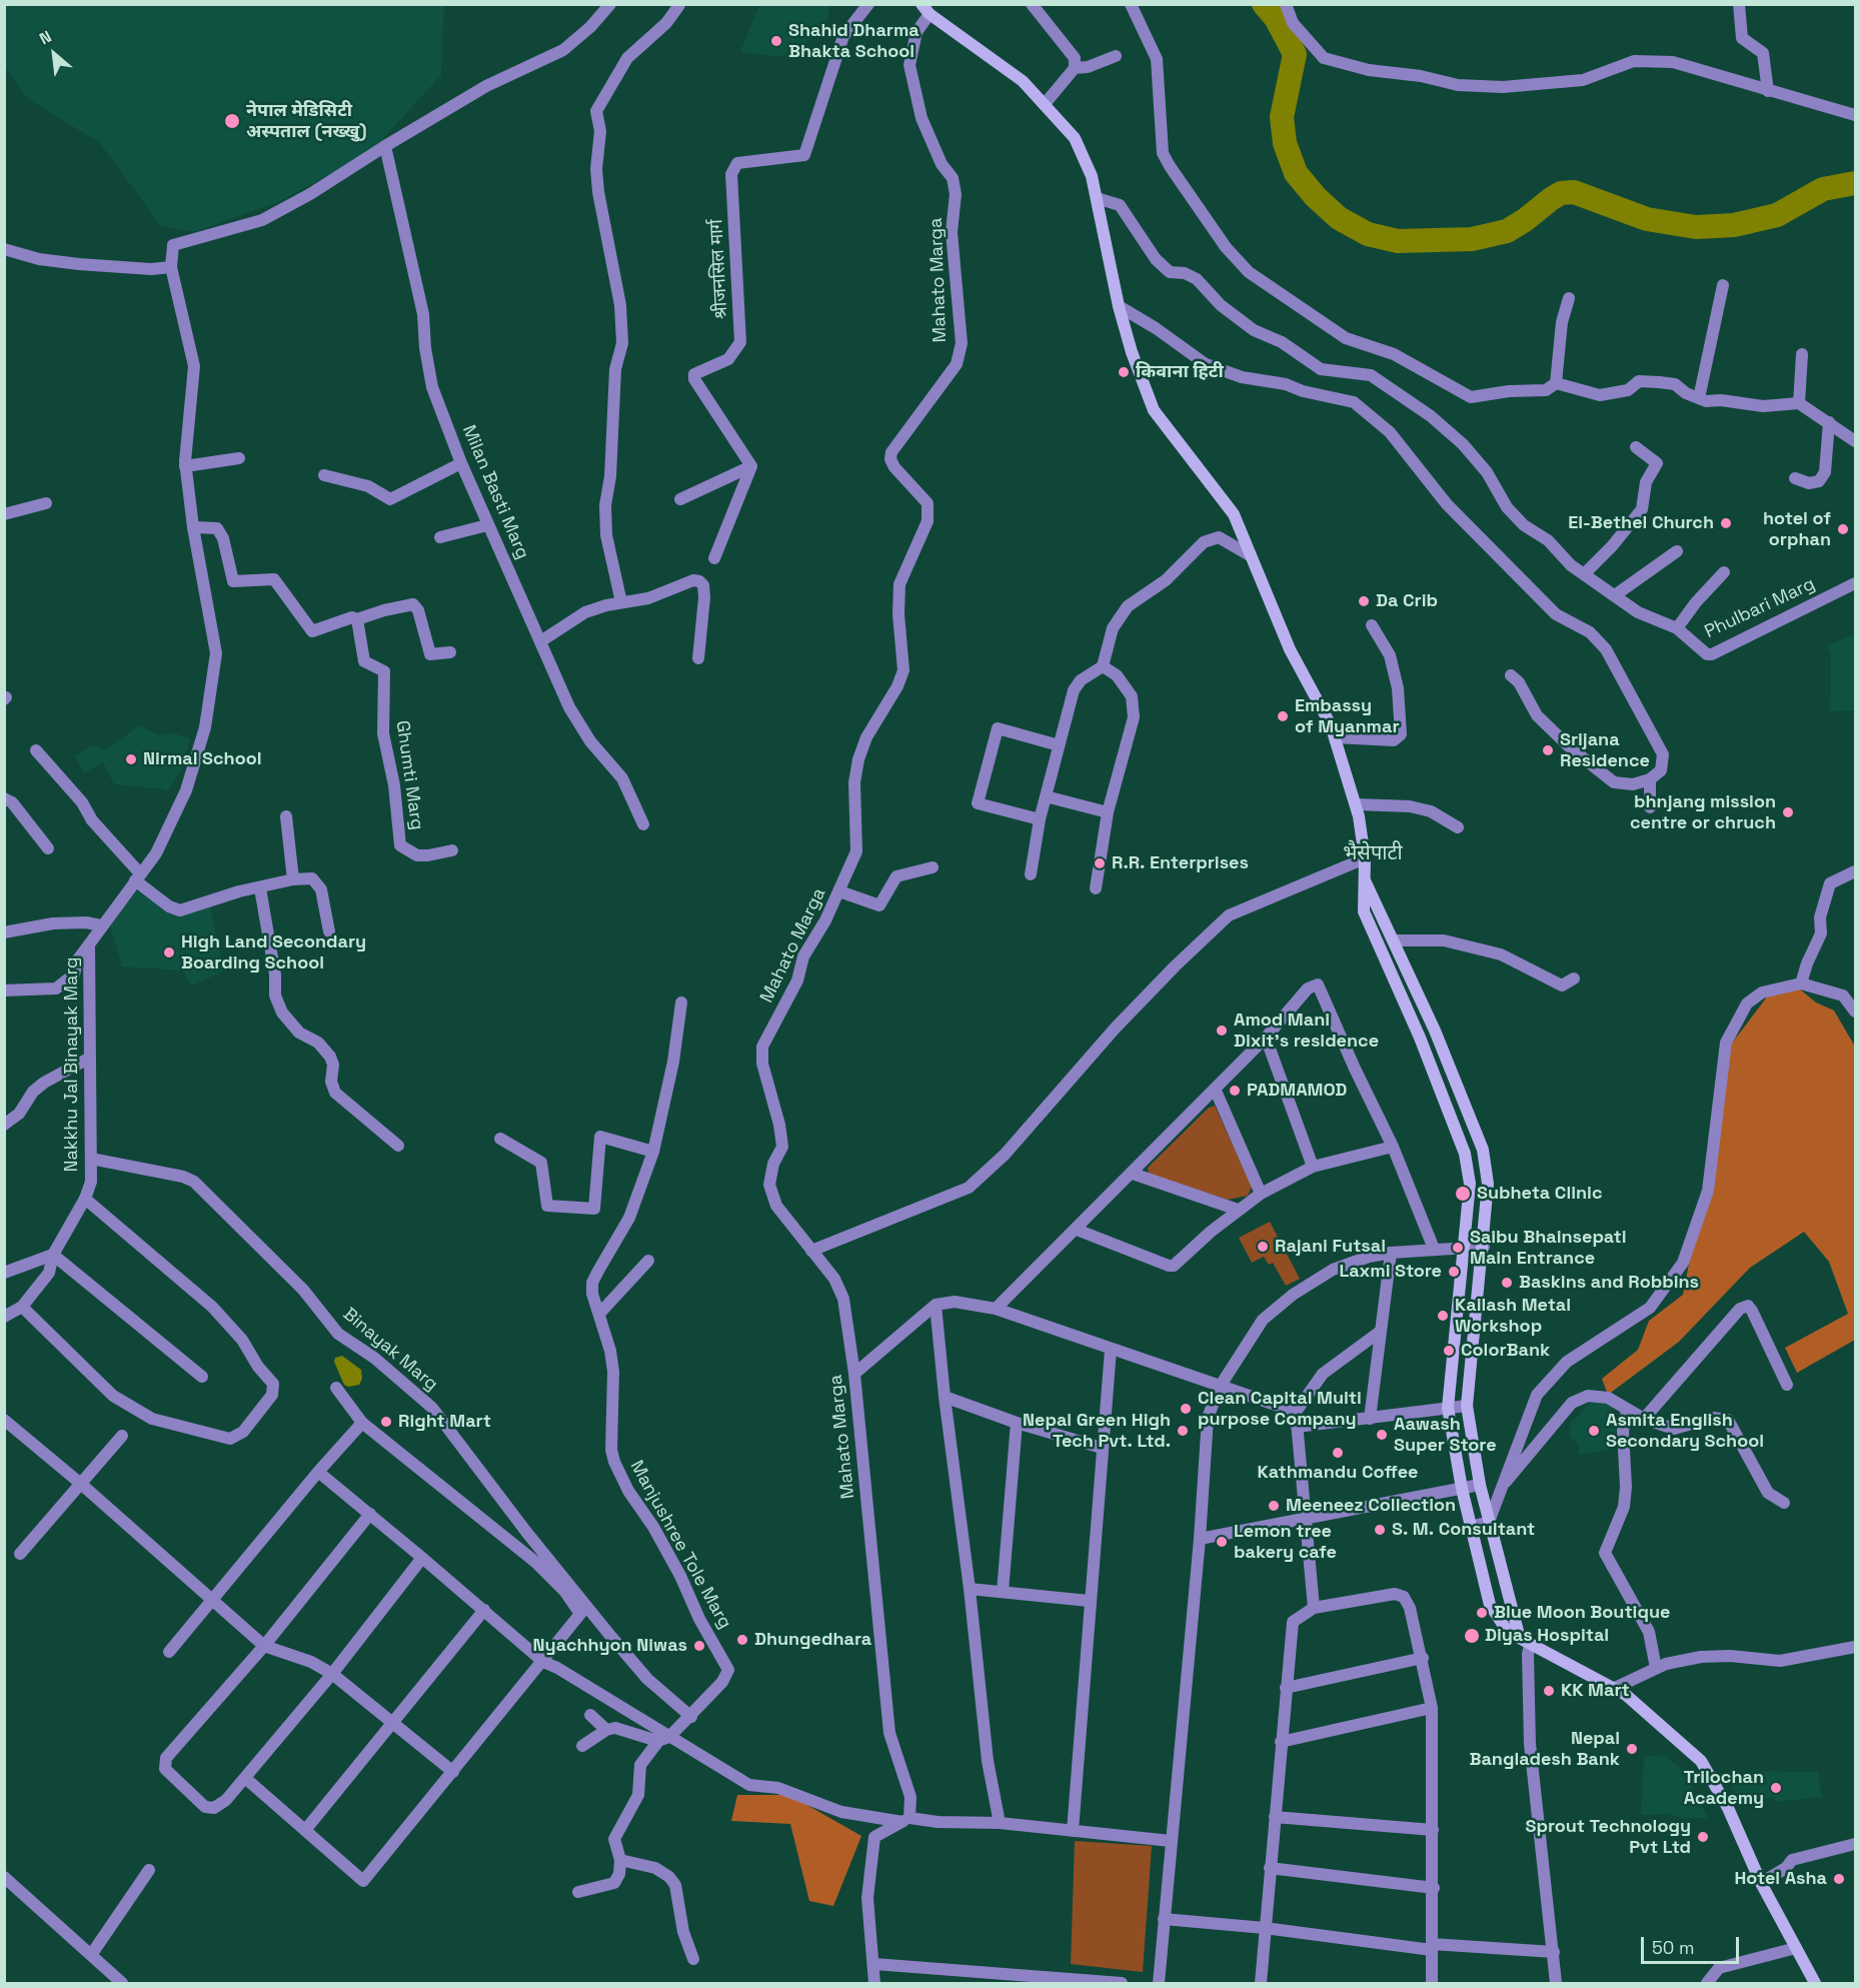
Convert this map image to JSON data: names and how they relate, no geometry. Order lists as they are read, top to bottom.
{
  "streets": {
    "street": [
      "श्रीजनसिल मार्ग",
      "Mahato Marga",
      "Milan Basti Marg",
      "Phulbari Marg",
      "Ghumti Marg",
      "Nakkhu Jal Binayak Marg",
      "Binayak Marg",
      "Manjushree Tole Marg"
    ]
  },
  "crossings": [
    ["Nakkhu Jal Binayak Marg", "Binayak Marg"],
    ["Binayak Marg", "Manjushree Tole Marg"]
  ],
  "districts": ["भैसेपाटी"],
  "places": [
    "Shahid Dharma Bhakta School",
    "नेपाल मेडिसिटी अस्पताल (नख्खु)",
    "किवाना हिटी",
    "El-Bethel Church",
    "hotel of orphan",
    "Da Crib",
    "Embassy of Myanmar",
    "Srijana Residence",
    "Nirmal School",
    "bhnjang mission centre or chruch",
    "R.R. Enterprises",
    "High Land Secondary Boarding School",
    "Amod Mani Dixit's residence",
    "PADMAMOD",
    "Subheta Clinic",
    "Rajani Futsal",
    "Saibu Bhainsepati Main Entrance",
    "Laxmi Store",
    "Baskins and Robbins",
    "Kailash Metal Workshop",
    "ColorBank",
    "Clean Capital Multi purpose Company",
    "Right Mart",
    "Nepal Green High Tech Pvt. Ltd.",
    "Asmita English Secondary School",
    "Aawash Super Store",
    "Kathmandu Coffee",
    "Meeneez Collection",
    "S. M. Consultant",
    "Lemon tree bakery cafe",
    "Blue Moon Boutique",
    "Diyas Hospital",
    "Dhungedhara",
    "Nyachhyon Niwas",
    "KK Mart",
    "Nepal Bangladesh Bank",
    "Trilochan Academy",
    "Sprout Technology Pvt Ltd",
    "Hotel Asha"
  ],
  "scale_bar": "50 m",
  "north": "top left"
}
